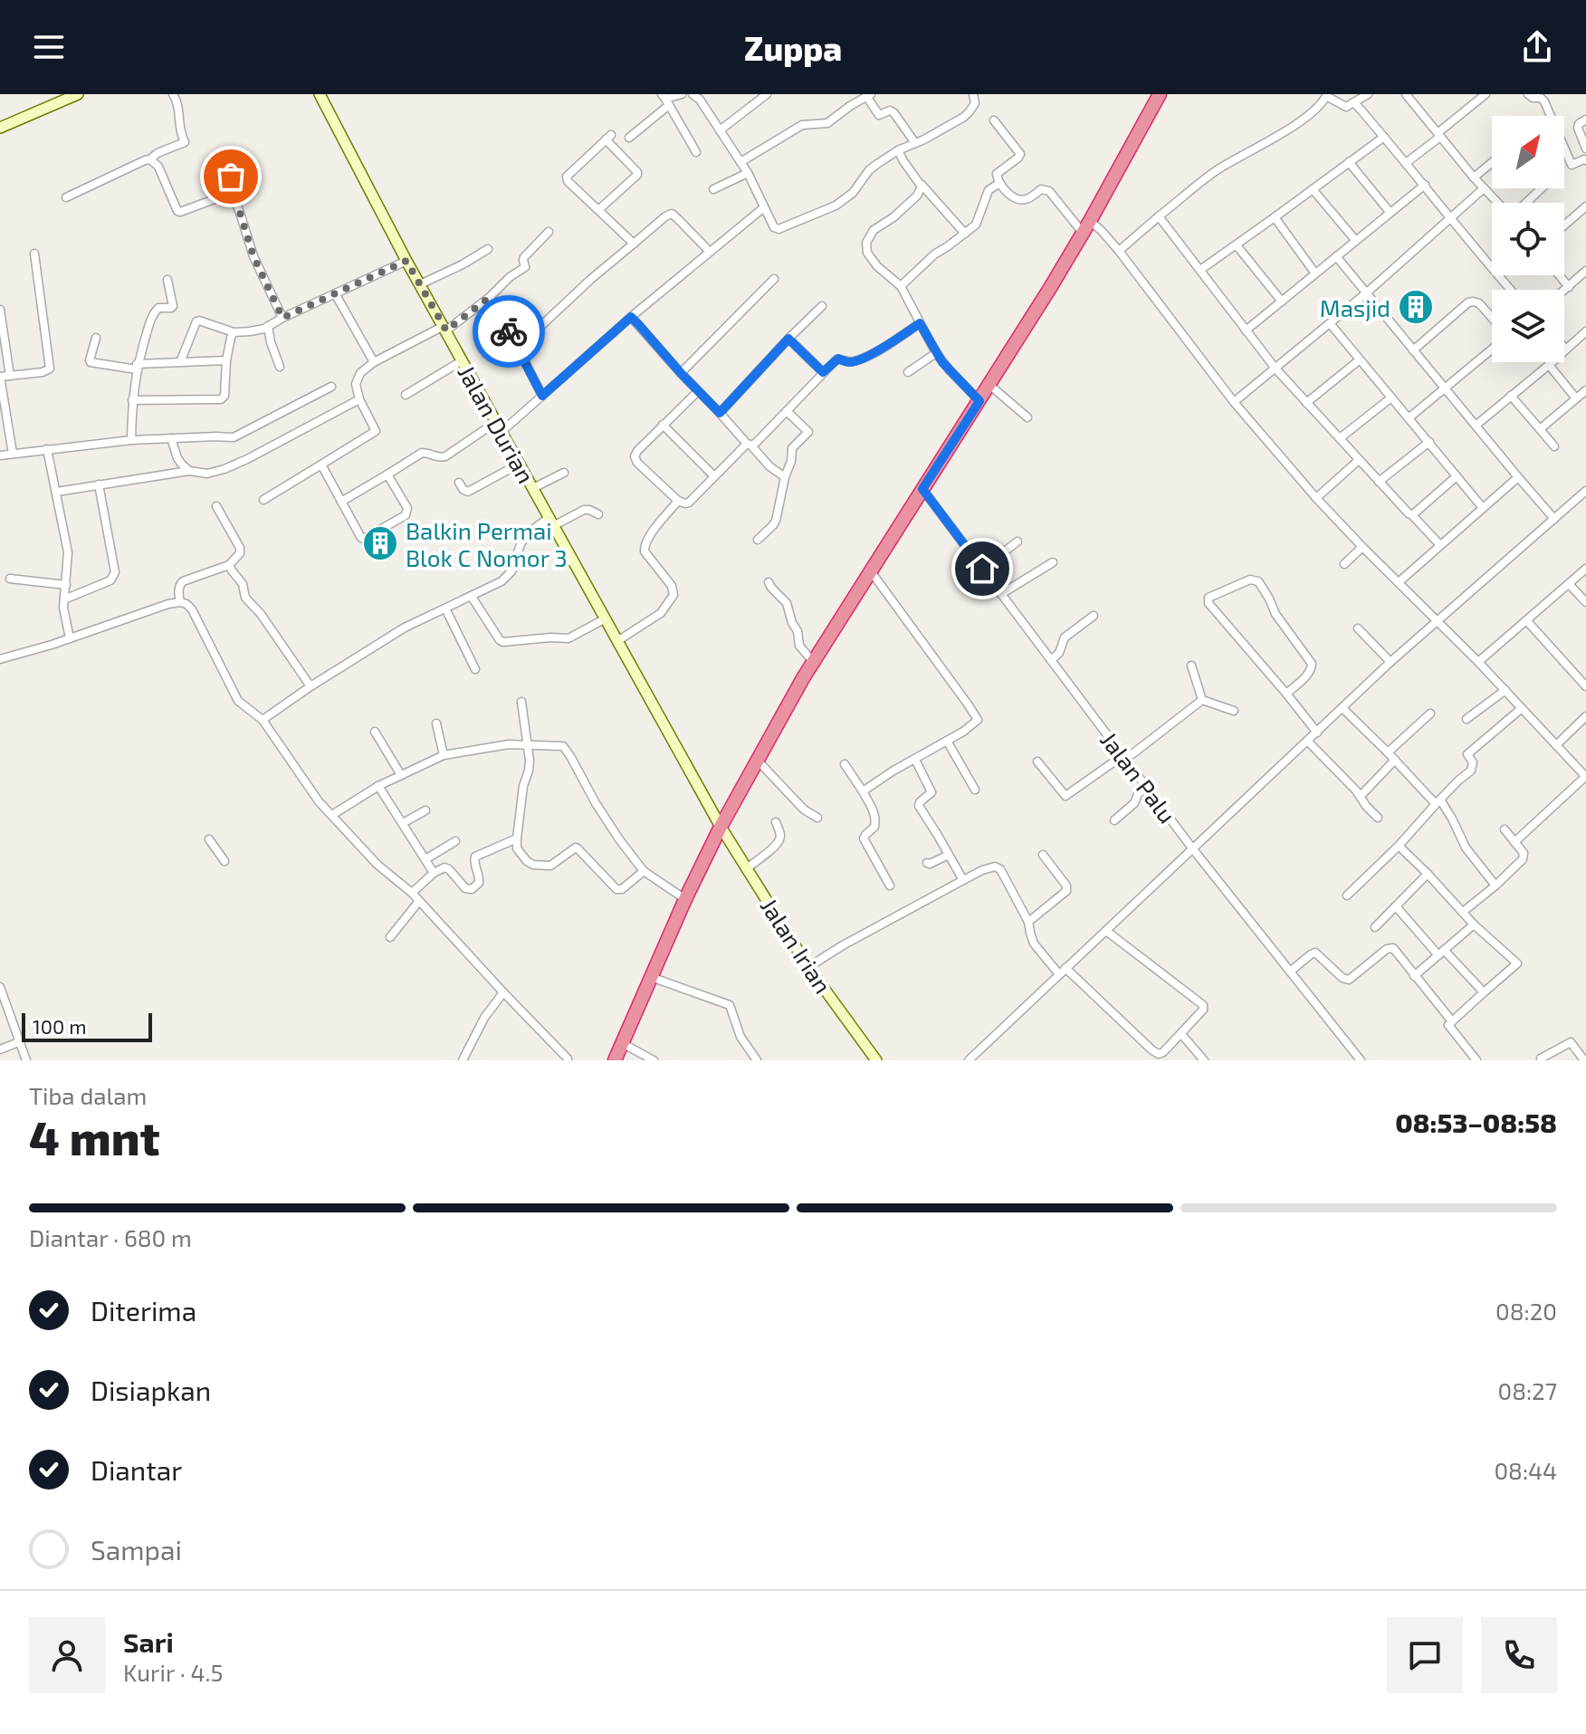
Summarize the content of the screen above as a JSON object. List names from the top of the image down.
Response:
{
  "streets": {
    "street": ["Jalan Durian", "Jalan Palu", "Jalan Irian"]
  },
  "crossings": [
    ["Jalan Durian", "Jalan Irian"]
  ],
  "places": {
    "building": ["Masjid", "Balkin Permai Blok C Nomor 3"]
  },
  "scale_bar": "100 m",
  "north": "top right",
  "page": {
    "header": "Zuppa",
    "scale": "100 m",
    "heading": ["4 mnt", "Tiba dalam", "08:53–08:58"],
    "panel": ["Sari", "Kurir · 4.5"],
    "bar": "Diantar · 680 m",
    "list": [
      ["Diterima", "08:20"],
      ["Disiapkan", "08:27"],
      ["Diantar", "08:44"],
      "Sampai"
    ]
  }
}
